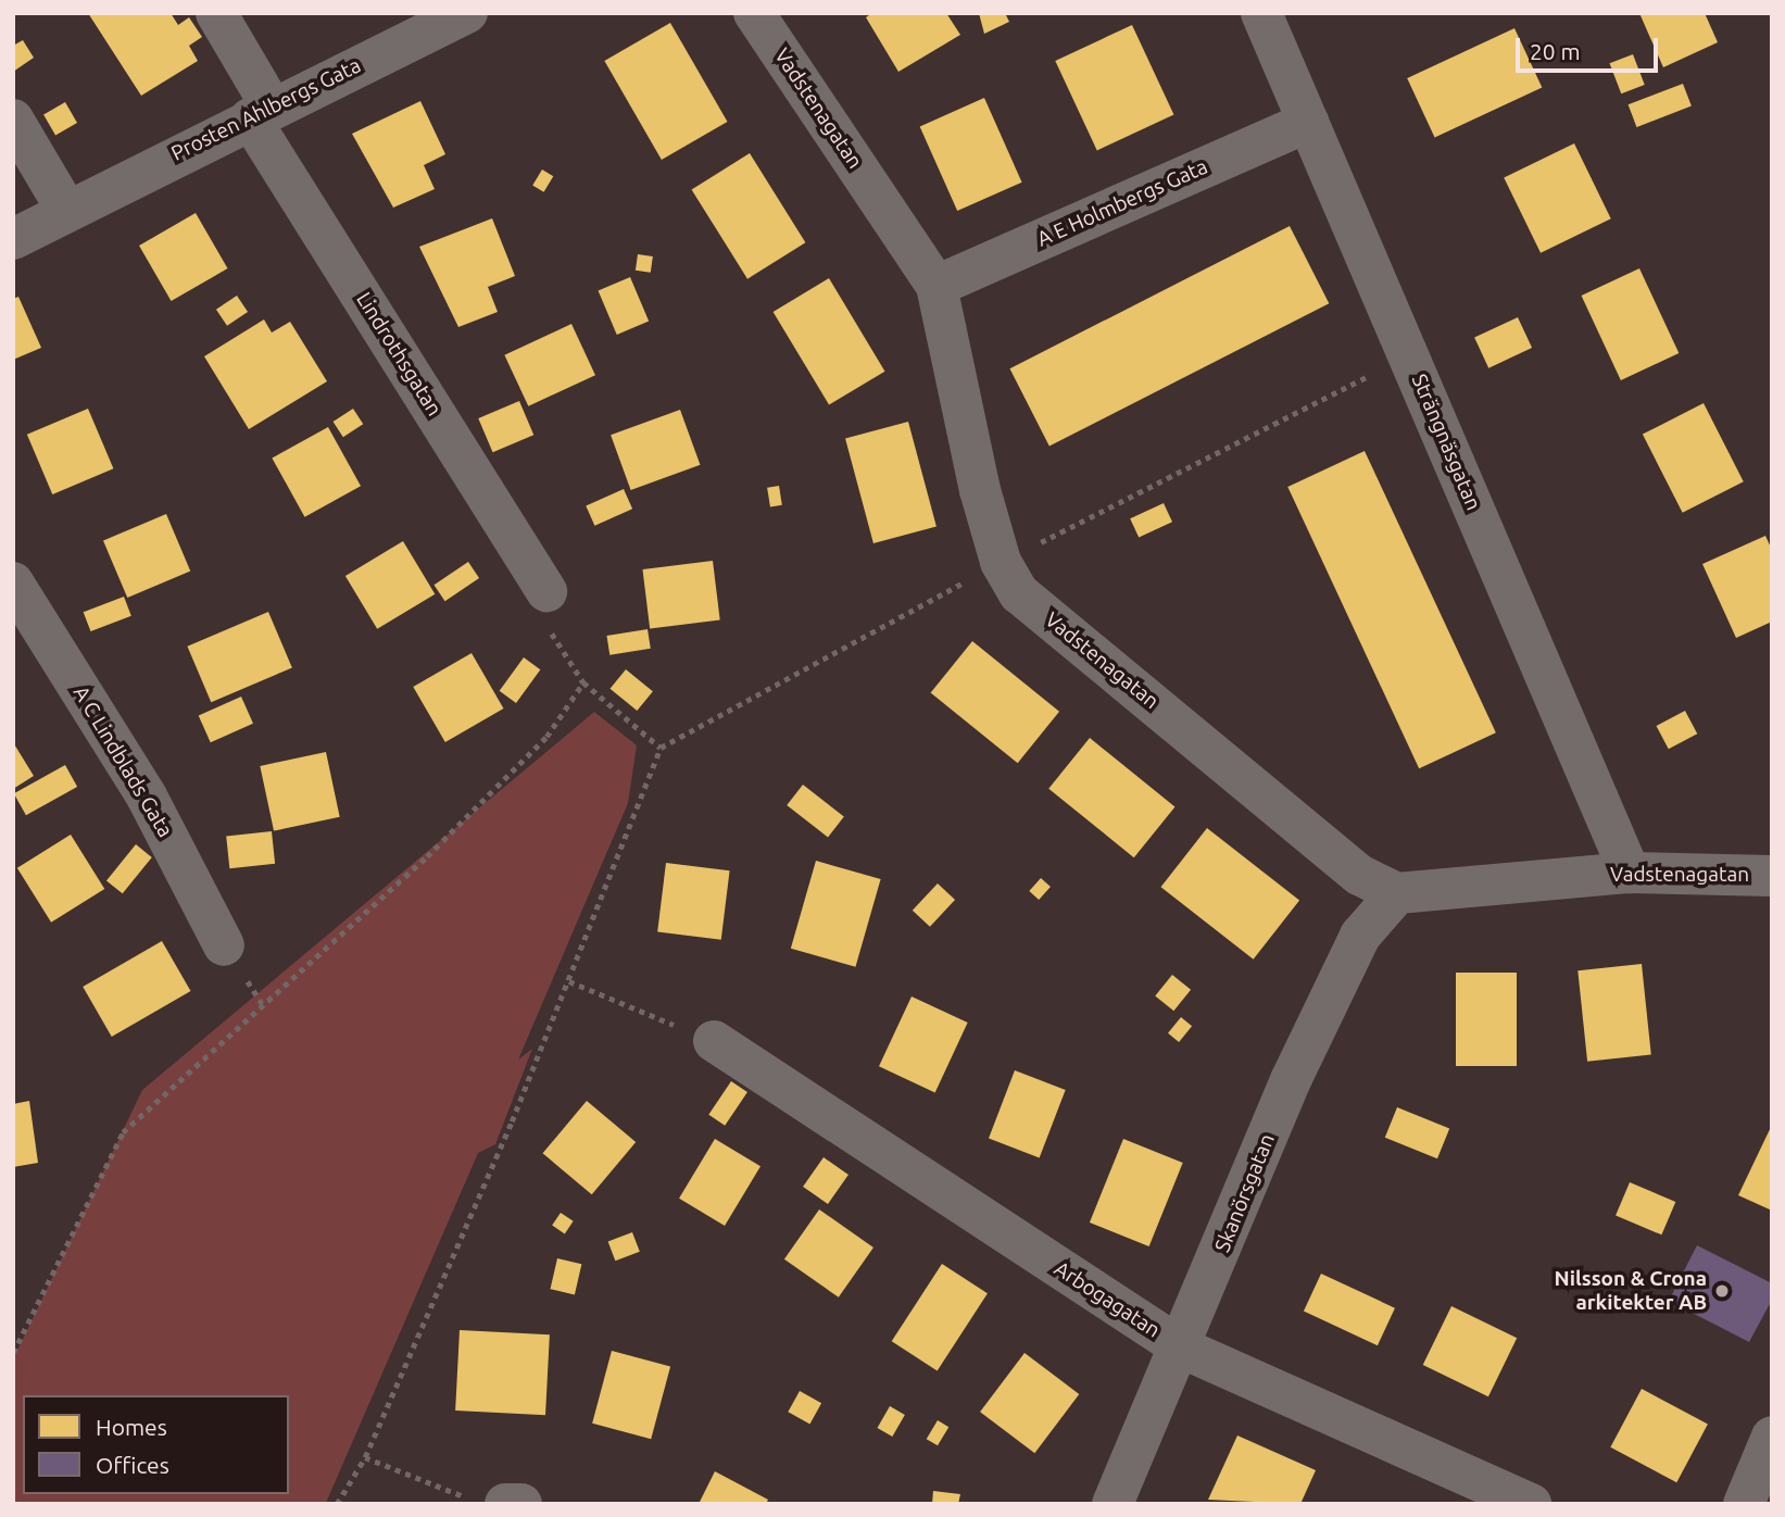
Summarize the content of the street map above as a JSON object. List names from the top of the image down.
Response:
{
  "streets": {
    "street": [
      "Vadstenagatan",
      "Prosten Ahlbergs Gata",
      "A E Holmbergs Gata",
      "Lindrothsgatan",
      "Strängnäsgatan",
      "A C Lindblads Gata",
      "Skanörsgatan",
      "Arbogagatan"
    ]
  },
  "crossings": [
    ["Vadstenagatan", "A E Holmbergs Gata"],
    ["Vadstenagatan", "Strängnäsgatan"],
    ["Vadstenagatan", "Skanörsgatan"],
    ["Prosten Ahlbergs Gata", "Lindrothsgatan"],
    ["A E Holmbergs Gata", "Strängnäsgatan"],
    ["Skanörsgatan", "Arbogagatan"]
  ],
  "places": ["Nilsson & Crona arkitekter AB"],
  "legend": ["Homes", "Offices"],
  "scale_bar": "20 m"
}
